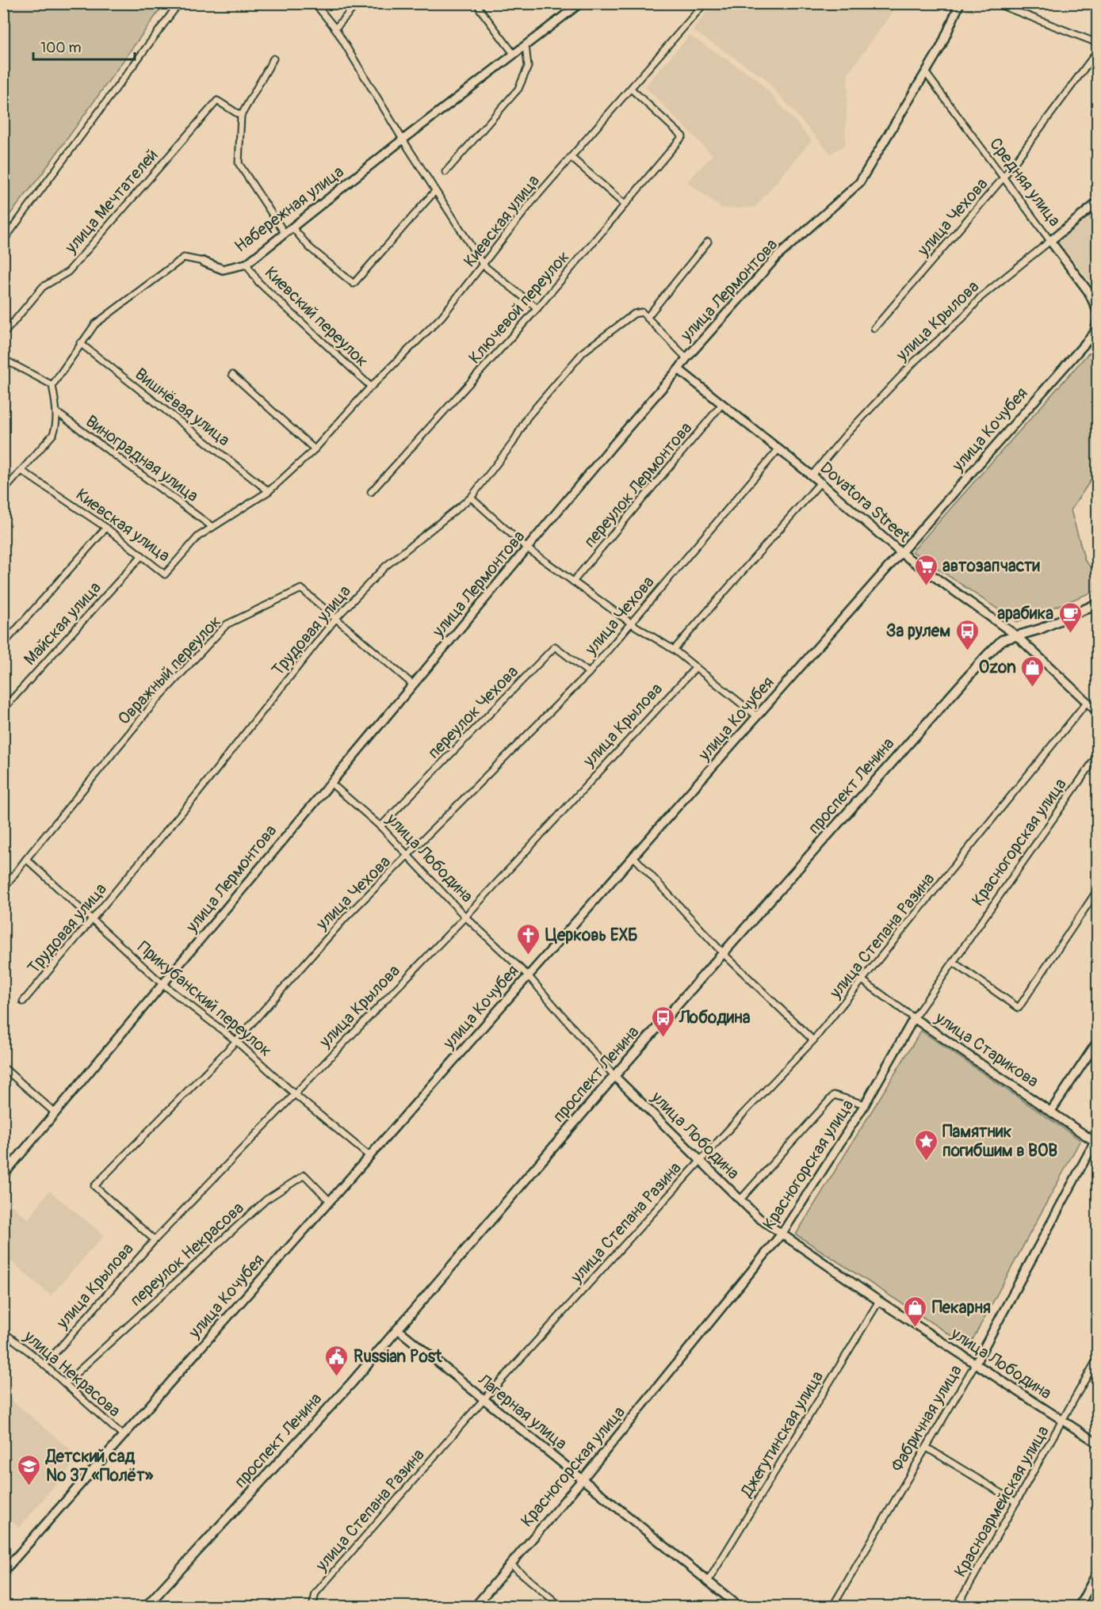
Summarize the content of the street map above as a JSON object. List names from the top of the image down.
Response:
{
  "streets": {
    "main road": ["проспект Ленина"],
    "street": [
      "Средняя улица",
      "улица Мечтателей",
      "Набережная улица",
      "улица Чехова",
      "Киевская улица",
      "улица Лермонтова",
      "Ключевой переулок",
      "Киевский переулок",
      "улица Крылова",
      "Вишнёвая улица",
      "улица Кочубея",
      "Виноградная улица",
      "переулок Лермонтова",
      "Dovatora Street",
      "Майская улица",
      "Трудовая улица",
      "Овражный переулок",
      "переулок Чехова",
      "Красногорская улица",
      "улица Лободина",
      "улица Степана Разина",
      "Прикубанский переулок",
      "улица Старикова",
      "переулок Некрасова",
      "улица Некрасова",
      "Лагерная улица",
      "Фабричная улица",
      "Джегутинская улица",
      "Красноармейская улица"
    ]
  },
  "crossings": [
    ["Средняя улица", "улица Чехова"],
    ["Средняя улица", "улица Лермонтова"],
    ["Средняя улица", "улица Крылова"],
    ["Набережная улица", "Киевский переулок"],
    ["Набережная улица", "Вишнёвая улица"],
    ["улица Чехова", "улица Крылова"],
    ["улица Чехова", "Dovatora Street"],
    ["улица Чехова", "переулок Чехова"],
    ["улица Чехова", "улица Лободина"],
    ["улица Чехова", "Прикубанский переулок"],
    ["Киевская улица", "Ключевой переулок"],
    ["Киевская улица", "Киевский переулок"],
    ["Киевская улица", "Вишнёвая улица"],
    ["Киевская улица", "Виноградная улица"],
    ["Киевская улица", "Майская улица"],
    ["улица Лермонтова", "Dovatora Street"],
    ["улица Лермонтова", "Овражный переулок"],
    ["улица Лермонтова", "улица Лободина"],
    ["улица Лермонтова", "Прикубанский переулок"],
    ["улица Крылова", "Dovatora Street"],
    ["улица Крылова", "улица Лободина"],
    ["улица Крылова", "Прикубанский переулок"],
    ["улица Крылова", "улица Некрасова"],
    ["улица Кочубея", "Dovatora Street"],
    ["улица Кочубея", "улица Лободина"],
    ["улица Кочубея", "Прикубанский переулок"],
    ["улица Кочубея", "переулок Некрасова"],
    ["улица Кочубея", "улица Некрасова"],
    ["переулок Лермонтова", "Dovatora Street"],
    ["Dovatora Street", "проспект Ленина"],
    ["Dovatora Street", "улица Степана Разина"],
    ["Трудовая улица", "Овражный переулок"],
    ["Трудовая улица", "Прикубанский переулок"],
    ["Овражный переулок", "Прикубанский переулок"],
    ["переулок Чехова", "улица Лободина"],
    ["проспект Ленина", "улица Лободина"],
    ["проспект Ленина", "Лагерная улица"],
    ["Красногорская улица", "улица Лободина"],
    ["Красногорская улица", "улица Старикова"],
    ["Красногорская улица", "Лагерная улица"],
    ["улица Лободина", "улица Степана Разина"],
    ["улица Лободина", "Фабричная улица"],
    ["улица Лободина", "Джегутинская улица"],
    ["улица Лободина", "Красноармейская улица"],
    ["улица Степана Разина", "улица Старикова"],
    ["улица Степана Разина", "Лагерная улица"],
    ["улица Старикова", "Фабричная улица"],
    ["переулок Некрасова", "улица Некрасова"],
    ["Лагерная улица", "Джегутинская улица"]
  ],
  "places": {
    "supermarket": ["автозапчасти"],
    "cafe": ["арабика"],
    "bus stop": ["За рулем", "Лободина"],
    "shop": ["Ozon", "Пекарня"],
    "church": ["Церковь ЕХБ"],
    "place": ["Памятник погибшим в ВОВ"],
    "public building": ["Russian Post"],
    "school or university": ["Детский сад № 37 «Полёт»"]
  },
  "scale_bar": "100 m"
}
